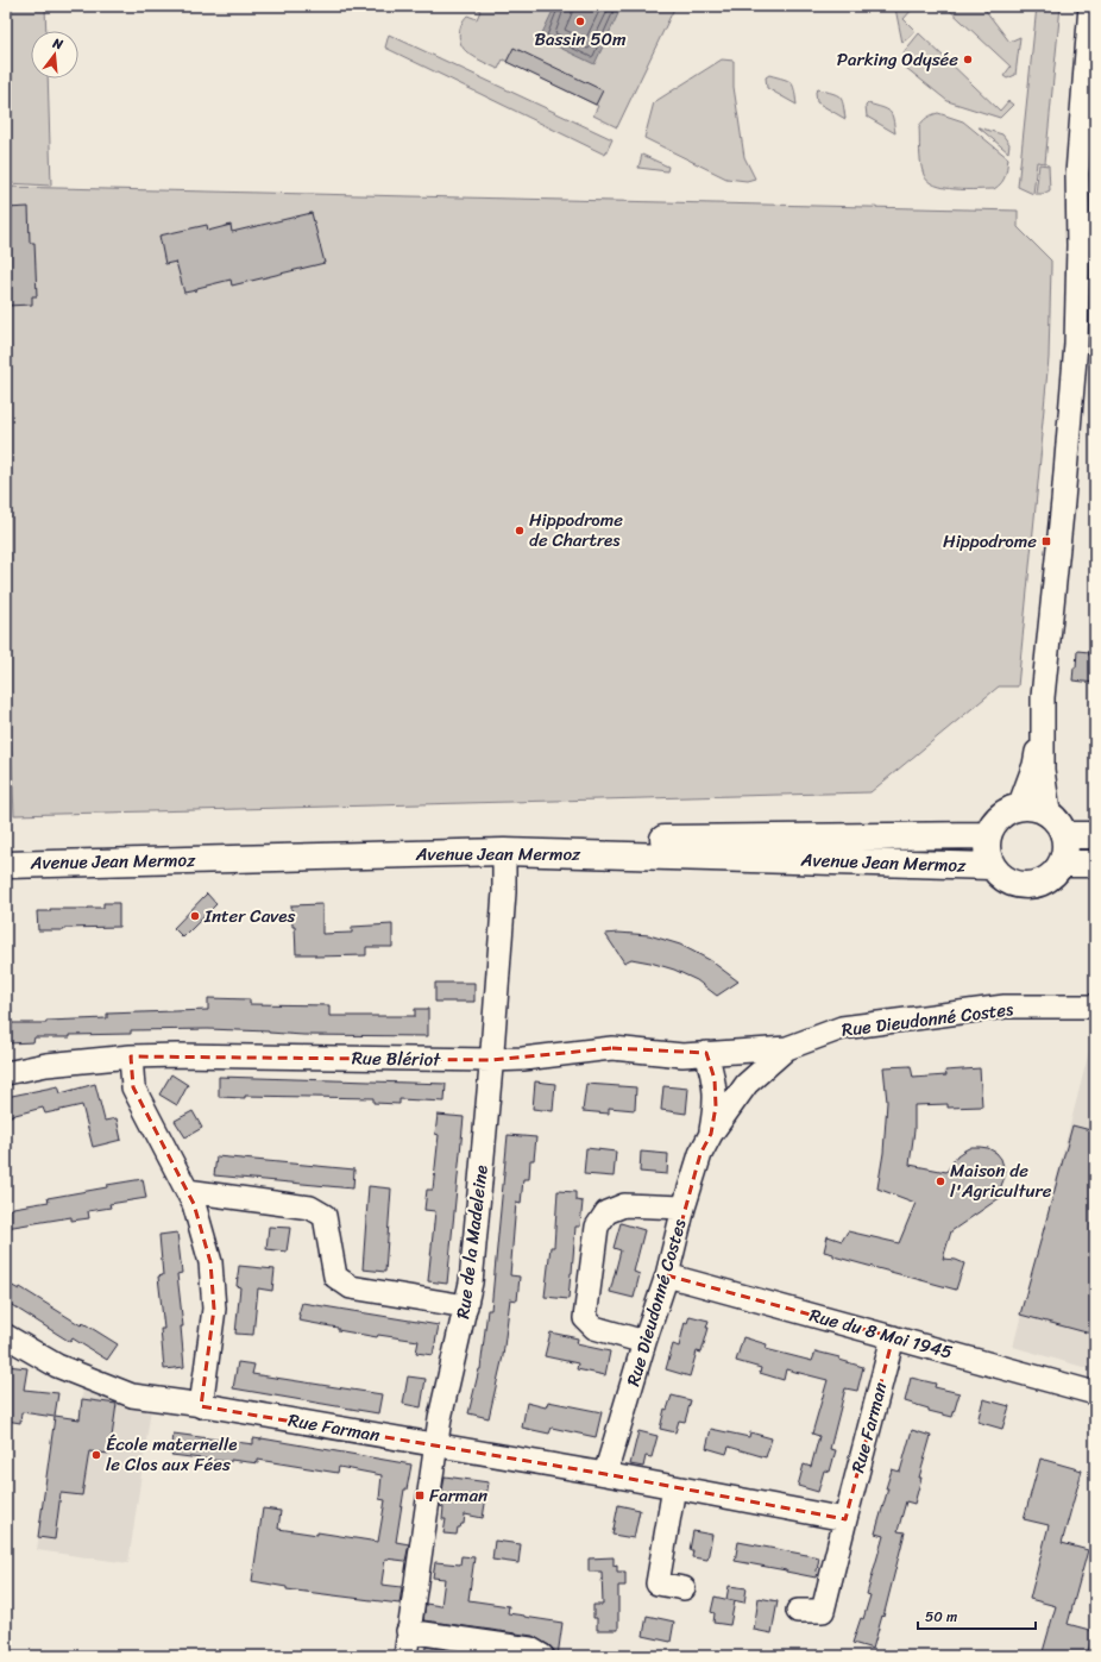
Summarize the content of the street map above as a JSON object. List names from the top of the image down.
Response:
{
  "streets": {
    "main road": ["Avenue Jean Mermoz"],
    "street": [
      "Rue Dieudonné Costes",
      "Rue Blériot",
      "Rue de la Madeleine",
      "Rue du 8 Mai 1945",
      "Rue Farman"
    ]
  },
  "crossings": [
    ["Avenue Jean Mermoz", "Rue de la Madeleine"],
    ["Rue Dieudonné Costes", "Rue Blériot"],
    ["Rue Dieudonné Costes", "Rue du 8 Mai 1945"],
    ["Rue Dieudonné Costes", "Rue Farman"],
    ["Rue Blériot", "Rue de la Madeleine"],
    ["Rue de la Madeleine", "Rue Farman"],
    ["Rue du 8 Mai 1945", "Rue Farman"]
  ],
  "places": {
    "other": [
      "Bassin 50m",
      "Parking Odysée",
      "Hippodrome de Chartres",
      "Inter Caves",
      "Maison de l'Agriculture",
      "École maternelle le Clos aux Fées"
    ],
    "transit": ["Hippodrome", "Farman"]
  },
  "scale_bar": "50 m",
  "north": "top"
}
